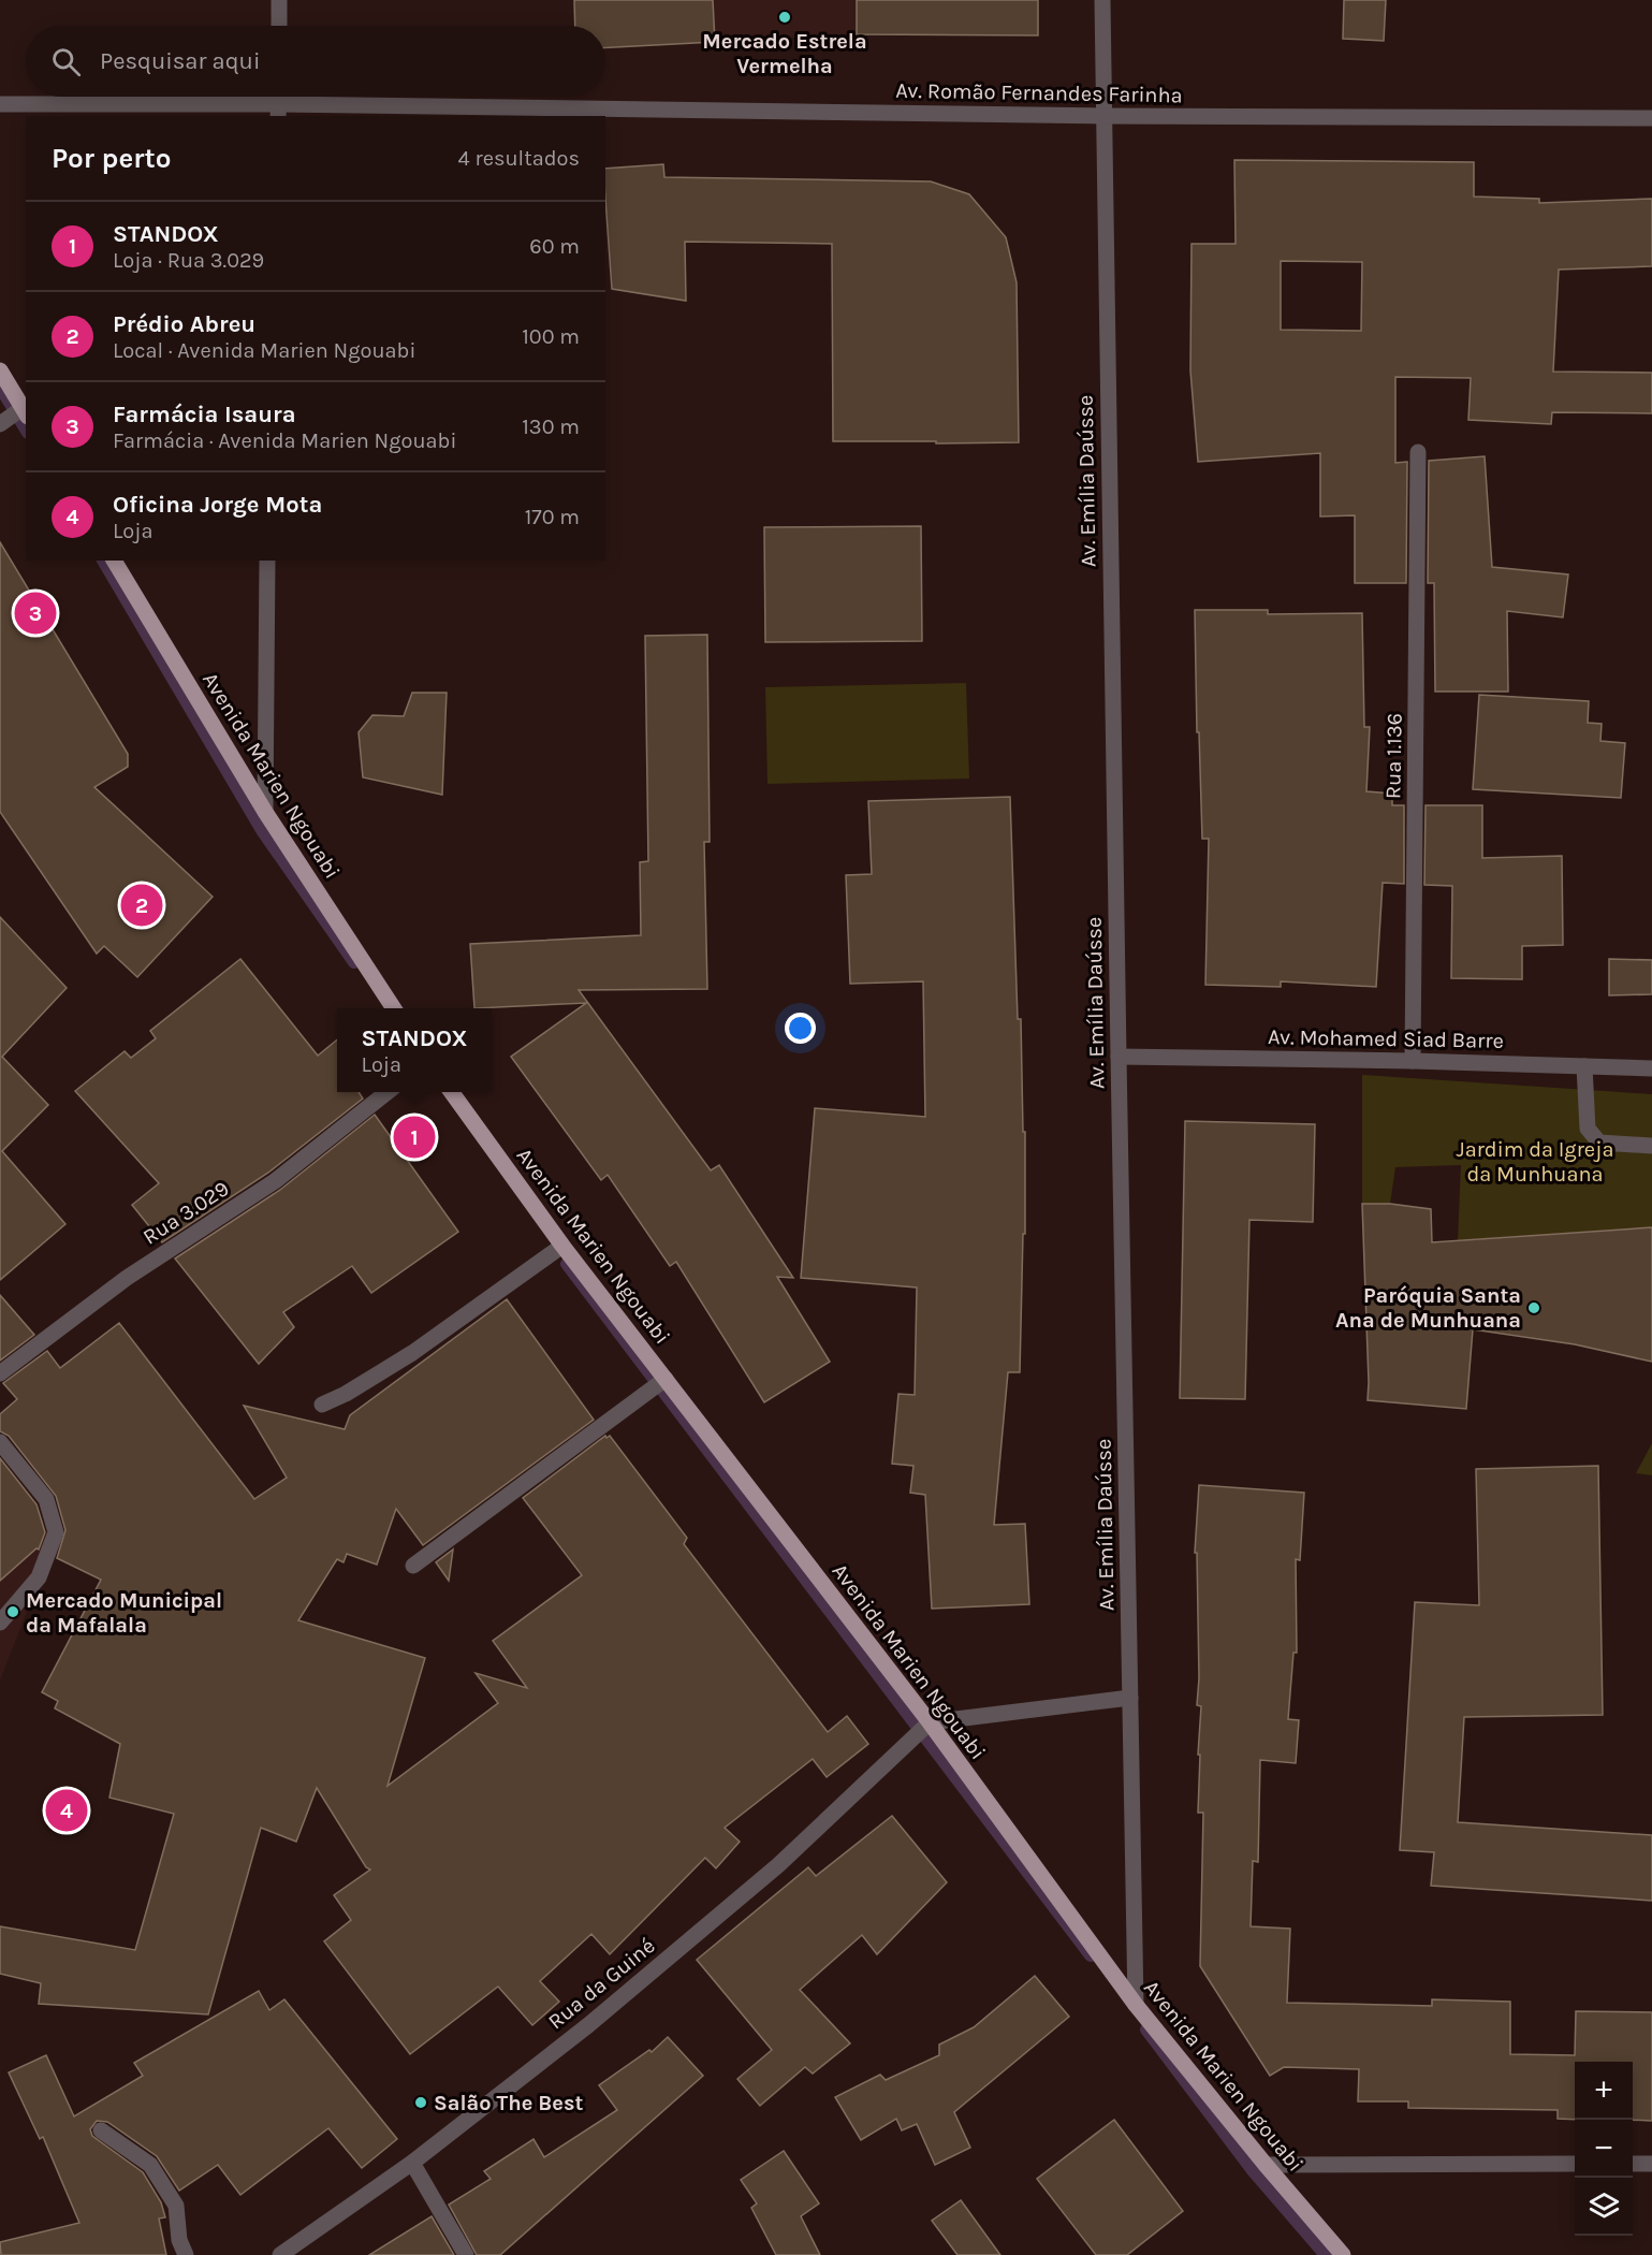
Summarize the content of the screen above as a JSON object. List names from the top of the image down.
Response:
{
  "streets": {
    "main road": ["Avenida Marien Ngouabi"],
    "street": [
      "Av. Romão Fernandes Farinha",
      "Av. Emília Daússe",
      "Rua 1.136",
      "Av. Mohamed Siad Barre",
      "Rua 3.029",
      "Rua da Guiné"
    ]
  },
  "crossings": [
    ["Av. Romão Fernandes Farinha", "Av. Emília Daússe"],
    ["Av. Emília Daússe", "Avenida Marien Ngouabi"],
    ["Av. Emília Daússe", "Av. Mohamed Siad Barre"],
    ["Rua 1.136", "Av. Mohamed Siad Barre"],
    ["Avenida Marien Ngouabi", "Rua da Guiné"]
  ],
  "parks": ["Jardim da Igreja da Munhuana"],
  "places": [
    "Mercado Estrela Vermelha",
    "Paróquia Santa Ana de Munhuana",
    "Mercado Municipal da Mafalala",
    "Salão The Best"
  ],
  "page": {
    "search": "Pesquisar aqui",
    "heading": ["Por perto", "4 resultados"],
    "list": [
      {
        "mark": "1",
        "name": "STANDOX",
        "note": "Loja · Rua 3.029",
        "value": "60 m"
      },
      {
        "mark": "2",
        "name": "Prédio Abreu",
        "note": "Local · Avenida Marien Ngouabi",
        "value": "100 m"
      },
      {
        "mark": "3",
        "name": "Farmácia Isaura",
        "note": "Farmácia · Avenida Marien Ngouabi",
        "value": "130 m"
      },
      {
        "mark": "4",
        "name": "Oficina Jorge Mota",
        "note": "Loja",
        "value": "170 m"
      }
    ],
    "pins": [
      "3",
      "2",
      "1",
      "4"
    ],
    "popup": ["STANDOX", "Loja"],
    "map_buttons": ["+", "−"]
  }
}
